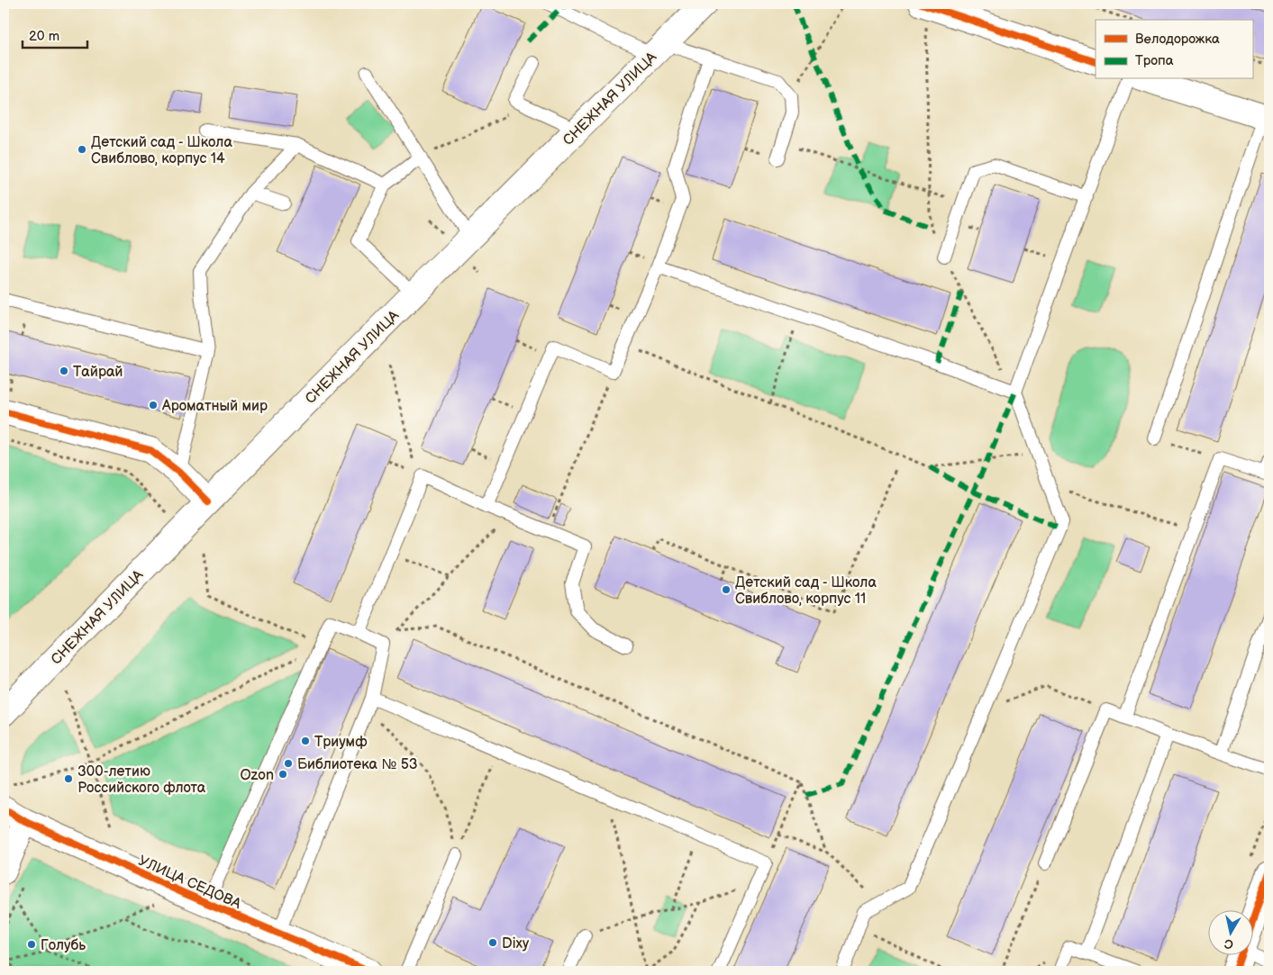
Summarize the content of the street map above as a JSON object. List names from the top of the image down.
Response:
{
  "streets": {
    "street": ["СНЕЖНАЯ УЛИЦА", "УЛИЦА СЕДОВА"]
  },
  "places": [
    "Детский сад - Школа Свиблово, корпус 14",
    "Тайрай",
    "Ароматный мир",
    "Детский сад - Школа Свиблово, корпус 11",
    "Триумф",
    "Библиотека № 53",
    "Ozon",
    "300-летию Российского флота",
    "Dixy",
    "Голубь"
  ],
  "legend": ["Велодорожка", "Тропа"],
  "scale_bar": "20 m",
  "north": "bottom"
}
